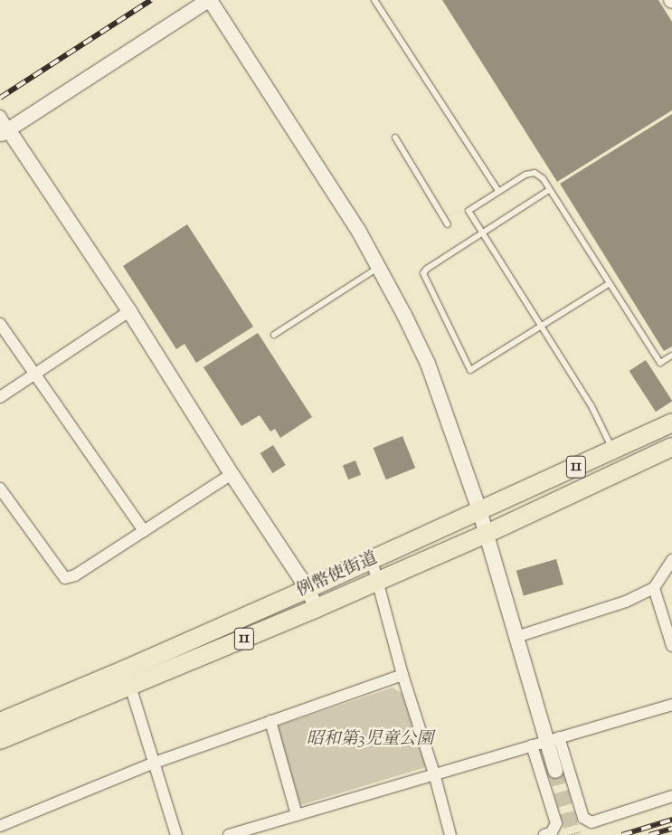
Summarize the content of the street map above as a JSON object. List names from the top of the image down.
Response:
{
  "streets": {
    "main road": ["11", "例幣使街道"]
  },
  "parks": ["昭和第3児童公園"]
}
